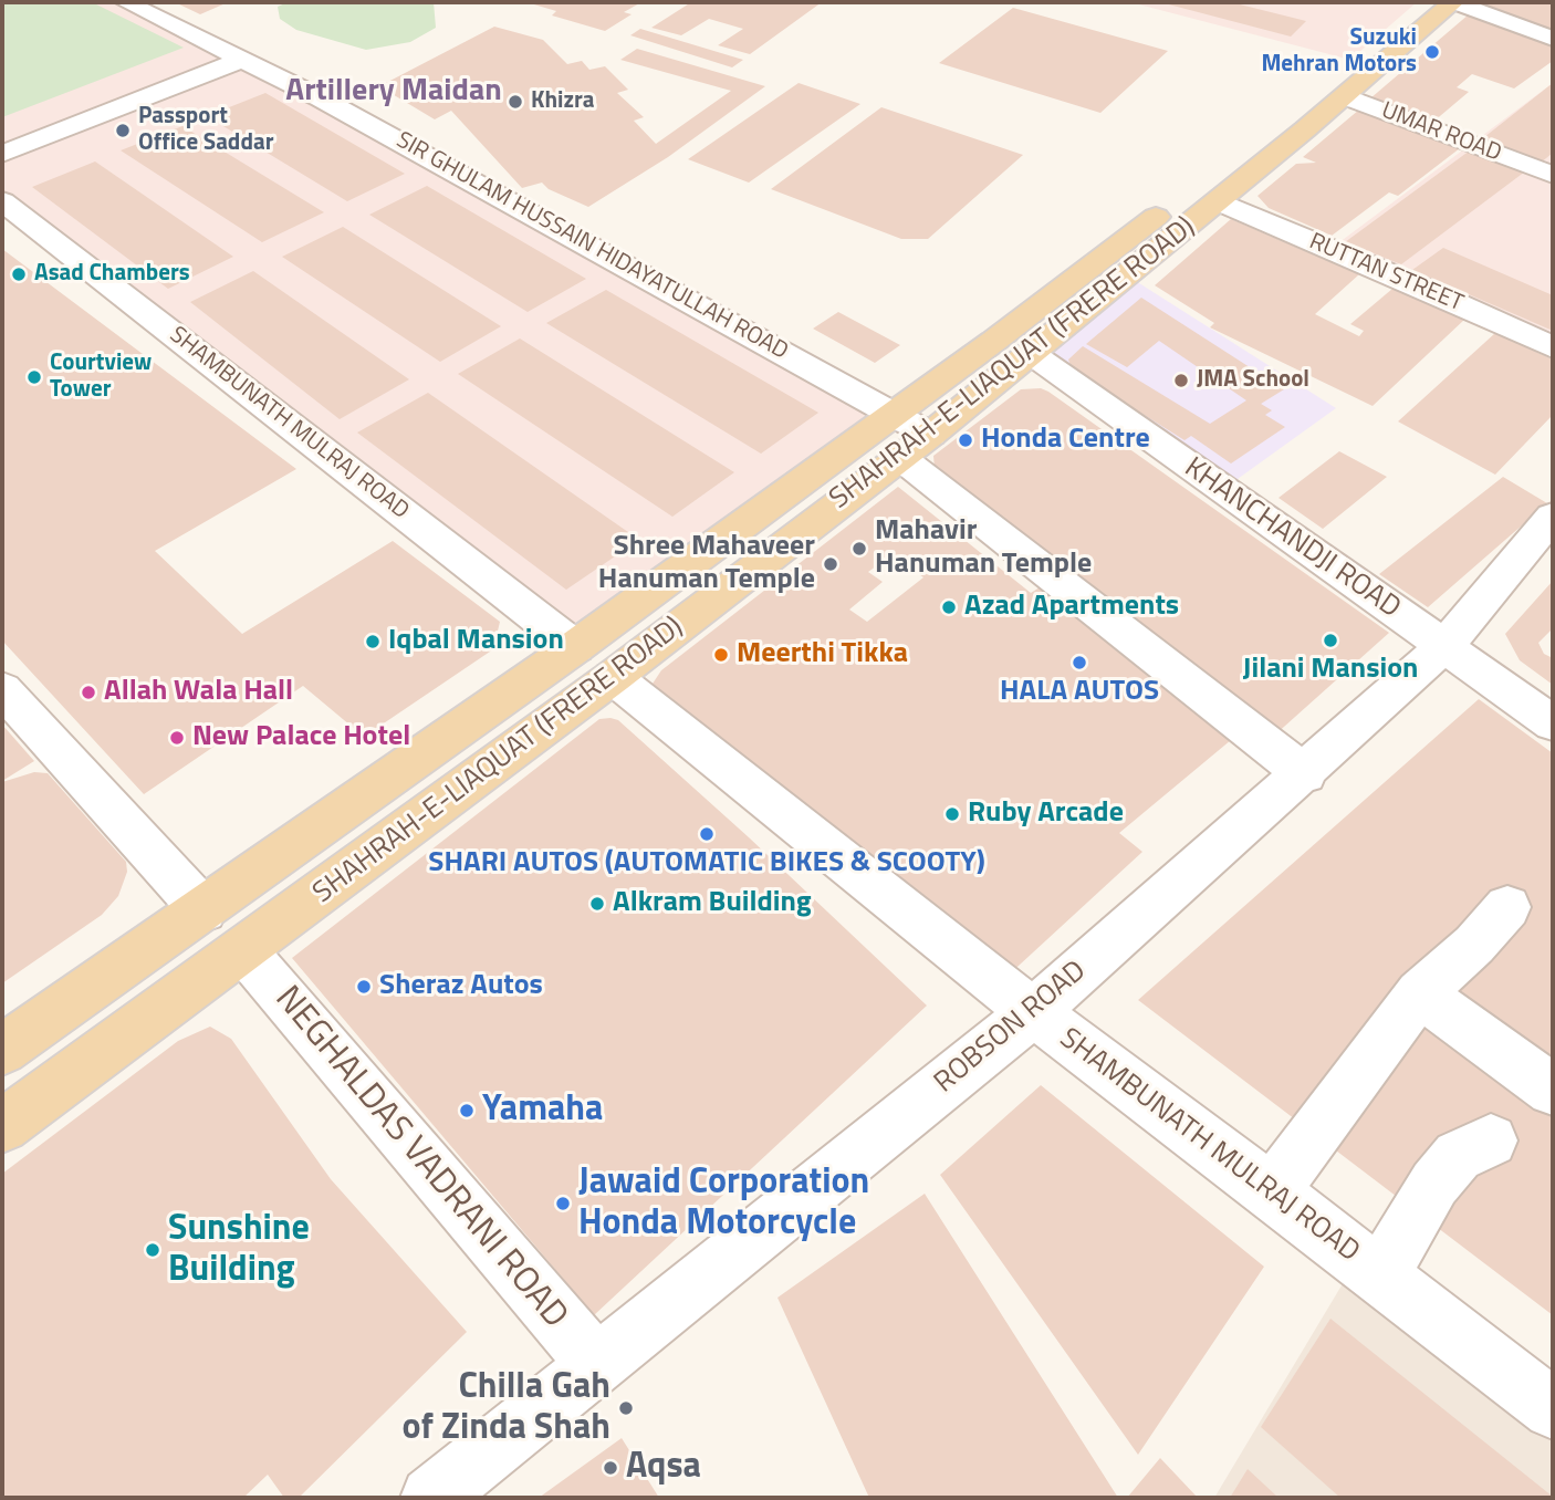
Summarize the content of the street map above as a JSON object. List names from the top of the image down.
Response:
{
  "streets": {
    "main road": ["SHAHRAH-E-LIAQUAT (FRERE ROAD)"],
    "street": [
      "UMAR ROAD",
      "SIR GHULAM HUSSAIN HIDAYATULLAH ROAD",
      "RUTTAN STREET",
      "SHAMBUNATH MULRAJ ROAD",
      "KHANCHANDJI ROAD",
      "ROBSON ROAD",
      "NEGHALDAS VADRANI ROAD"
    ]
  },
  "crossings": [
    ["UMAR ROAD", "SHAHRAH-E-LIAQUAT (FRERE ROAD)"],
    ["SIR GHULAM HUSSAIN HIDAYATULLAH ROAD", "SHAHRAH-E-LIAQUAT (FRERE ROAD)"],
    ["SIR GHULAM HUSSAIN HIDAYATULLAH ROAD", "ROBSON ROAD"],
    ["RUTTAN STREET", "SHAHRAH-E-LIAQUAT (FRERE ROAD)"],
    ["SHAHRAH-E-LIAQUAT (FRERE ROAD)", "SHAMBUNATH MULRAJ ROAD"],
    ["SHAHRAH-E-LIAQUAT (FRERE ROAD)", "KHANCHANDJI ROAD"],
    ["SHAHRAH-E-LIAQUAT (FRERE ROAD)", "NEGHALDAS VADRANI ROAD"],
    ["SHAMBUNATH MULRAJ ROAD", "ROBSON ROAD"],
    ["KHANCHANDJI ROAD", "ROBSON ROAD"],
    ["ROBSON ROAD", "NEGHALDAS VADRANI ROAD"]
  ],
  "districts": ["Artillery Maidan"],
  "places": [
    "Suzuki Mehran Motors",
    "Khizra",
    "Passport Office Saddar",
    "Asad Chambers",
    "Courtview Tower",
    "JMA School",
    "Honda Centre",
    "Mahavir Hanuman Temple",
    "Shree Mahaveer Hanuman Temple",
    "Azad Apartments",
    "Jilani Mansion",
    "Iqbal Mansion",
    "Meerthi Tikka",
    "HALA AUTOS",
    "Allah Wala Hall",
    "New Palace Hotel",
    "Ruby Arcade",
    "SHARI AUTOS (AUTOMATIC BIKES & SCOOTY)",
    "Alkram Building",
    "Sheraz Autos",
    "Yamaha",
    "Jawaid Corporation Honda Motorcycle",
    "Sunshine Building",
    "Chilla Gah of Zinda Shah",
    "Aqsa"
  ]
}
